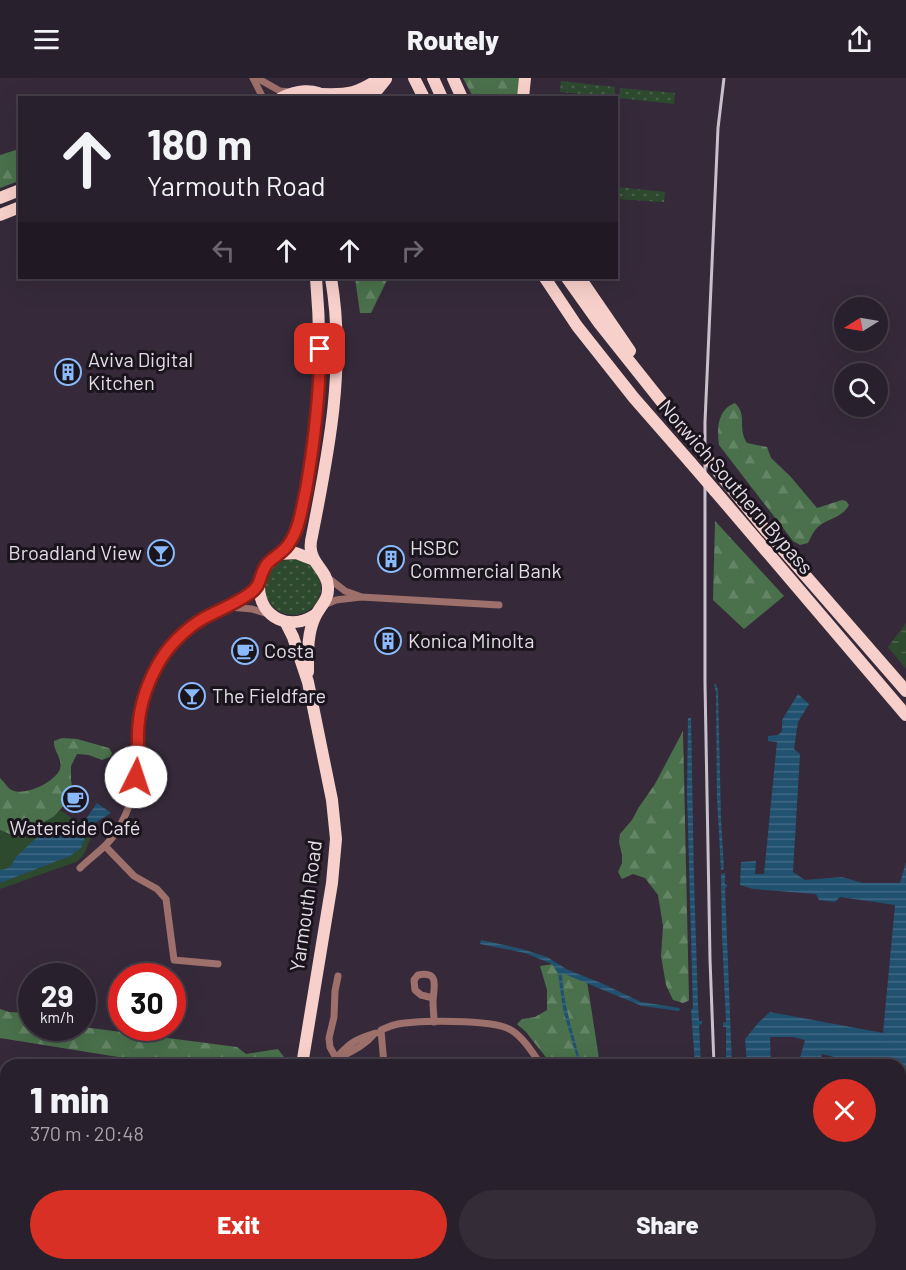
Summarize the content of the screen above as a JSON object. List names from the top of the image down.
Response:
{
  "streets": {
    "highway": ["Norwich Southern Bypass", "Yarmouth Road"]
  },
  "places": {
    "building": ["Aviva Digital Kitchen", "HSBC Commercial Bank", "Konica Minolta"],
    "bar": ["Broadland View", "The Fieldfare"],
    "cafe": ["Costa", "Waterside Café"]
  },
  "north": "left",
  "page": {
    "header": "Routely",
    "turn": ["180 m", "Yarmouth Road"],
    "speed": "29 km/h",
    "limit": "30",
    "heading": ["1 min", "370 m · 20:48"],
    "buttons": ["Exit", "Share"]
  }
}
